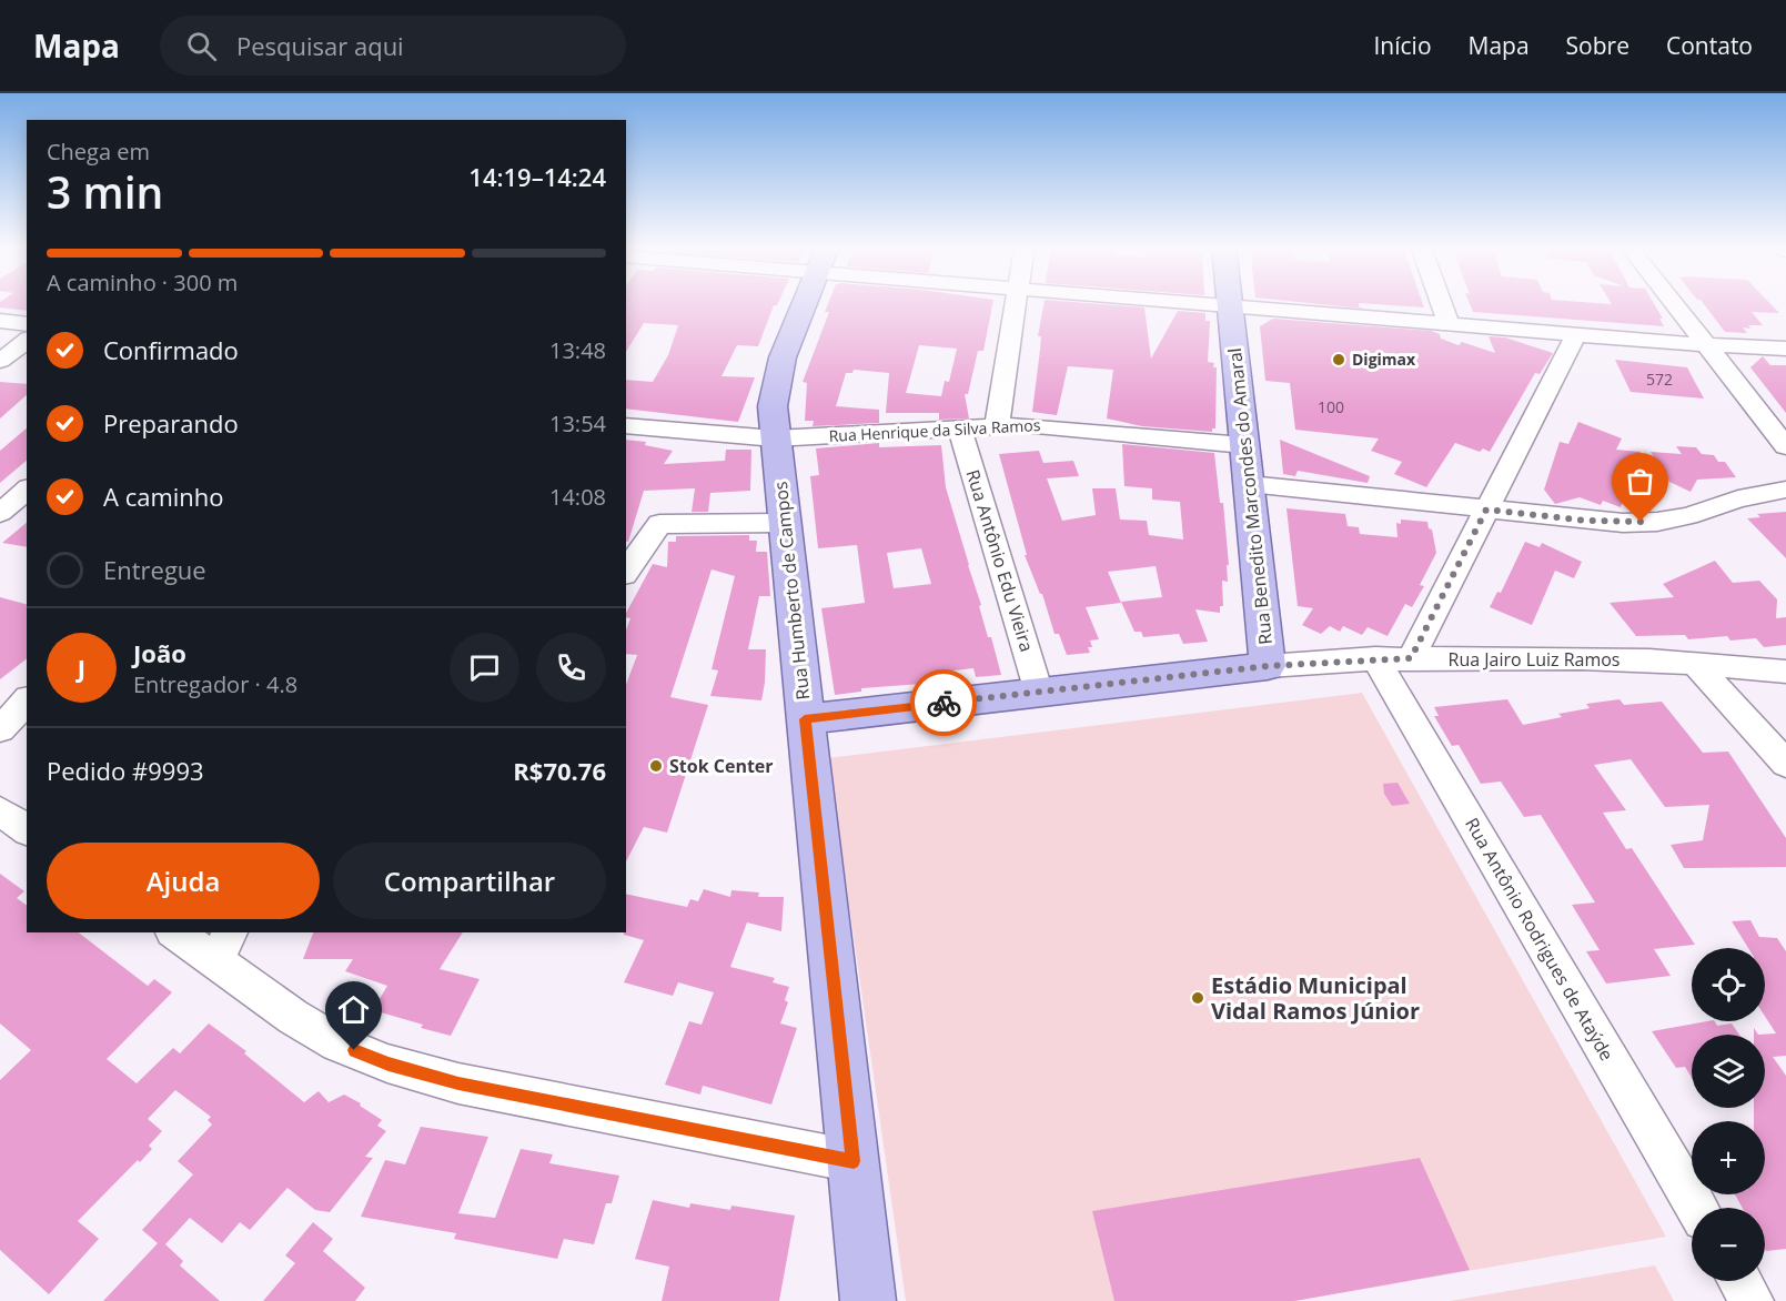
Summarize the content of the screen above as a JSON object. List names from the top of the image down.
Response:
{
  "streets": {
    "main road": ["Rua Benedito Marcondes do Amaral", "Rua Humberto de Campos", "Rua Jairo Luiz Ramos"],
    "street": ["Rua Henrique da Silva Ramos", "Rua Antônio Edu Vieira", "Rua Antônio Rodrigues de Ataýde"]
  },
  "crossings": [
    ["Rua Henrique da Silva Ramos", "Rua Benedito Marcondes do Amaral"],
    ["Rua Henrique da Silva Ramos", "Rua Antônio Edu Vieira"],
    ["Rua Henrique da Silva Ramos", "Rua Humberto de Campos"],
    ["Rua Benedito Marcondes do Amaral", "Rua Jairo Luiz Ramos"],
    ["Rua Antônio Edu Vieira", "Rua Jairo Luiz Ramos"],
    ["Rua Humberto de Campos", "Rua Jairo Luiz Ramos"],
    ["Rua Jairo Luiz Ramos", "Rua Antônio Rodrigues de Ataýde"]
  ],
  "places": ["Digimax", "Stok Center", "Estádio Municipal Vidal Ramos Júnior"],
  "house_numbers": ["572", "100"],
  "page": {
    "header": "Mapa",
    "search": "Pesquisar aqui",
    "nav": [
      "Início",
      "Mapa",
      "Sobre",
      "Contato"
    ],
    "heading": ["3 min", "Chega em", "14:19–14:24"],
    "panel": [
      "João",
      "Entregador · 4.8",
      "Pedido #9993",
      "R$70.76"
    ],
    "bar": "A caminho · 300 m",
    "list": [
      ["Confirmado", "13:48"],
      ["Preparando", "13:54"],
      ["A caminho", "14:08"],
      "Entregue"
    ],
    "round": "J",
    "buttons": ["Ajuda", "Compartilhar"],
    "map_buttons": ["+", "−"]
  }
}
